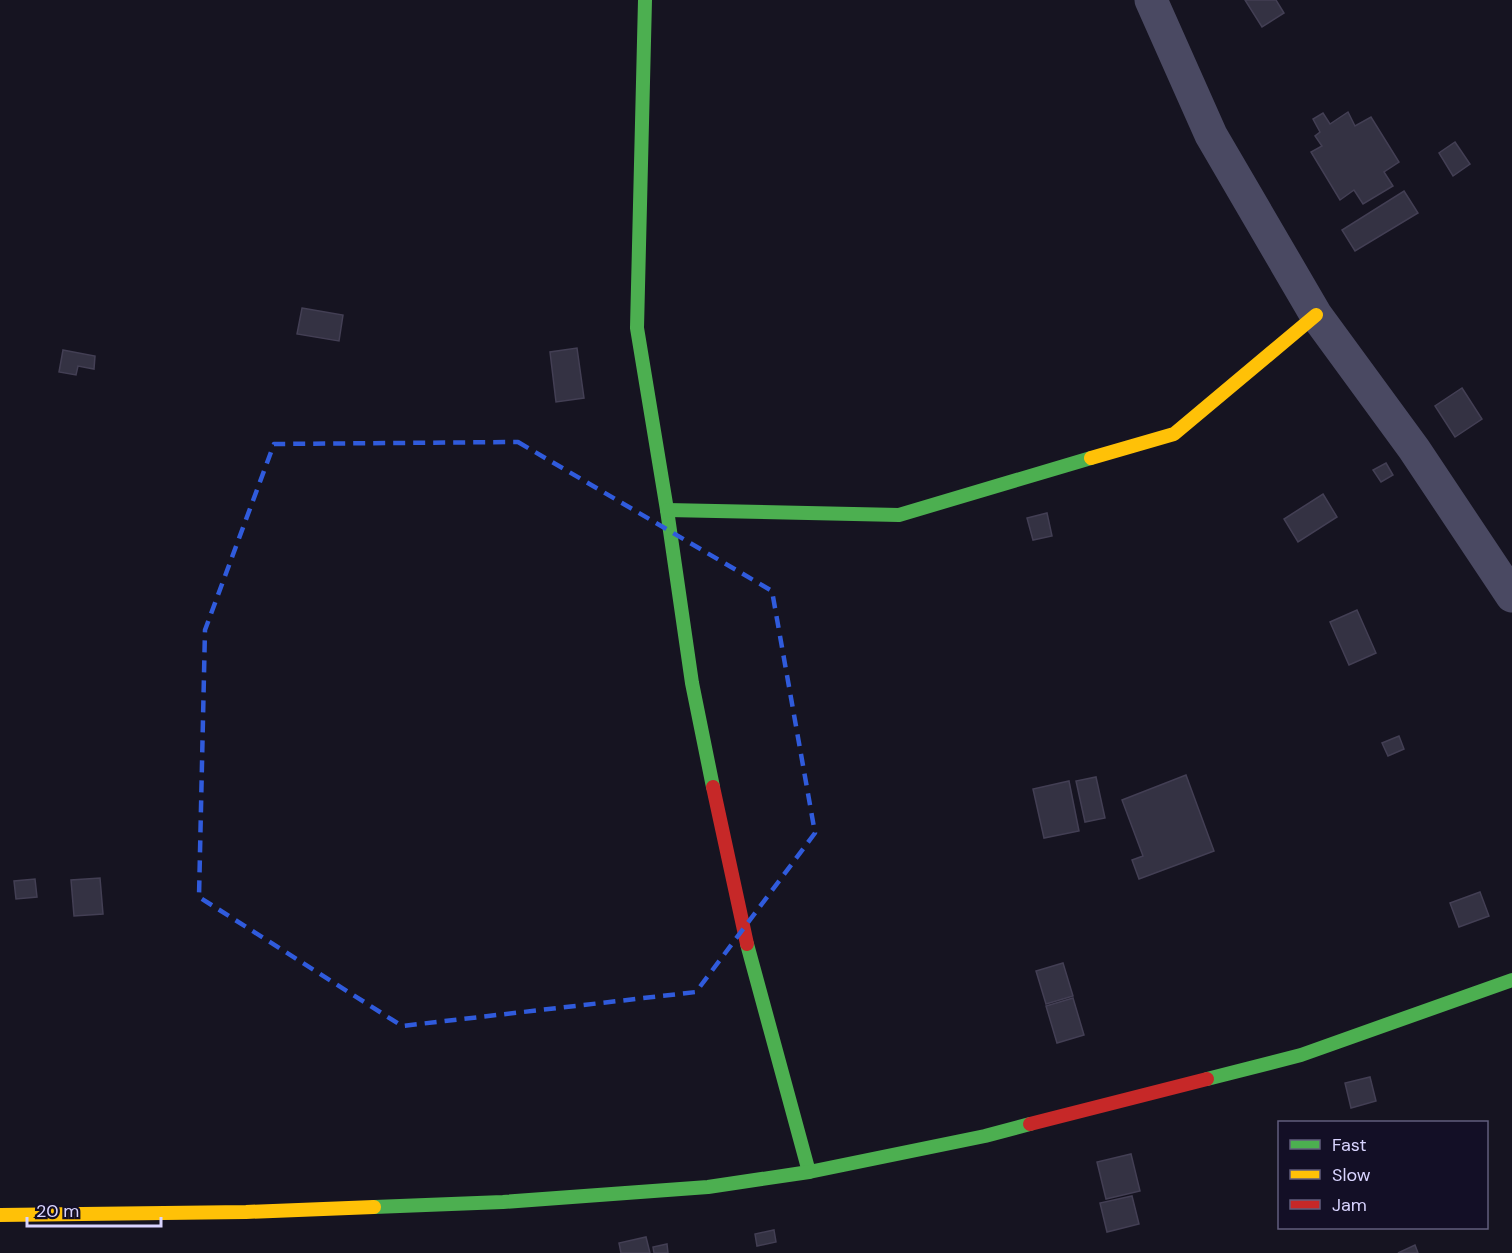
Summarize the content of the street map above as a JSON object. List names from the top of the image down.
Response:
{
  "legend": ["Fast", "Slow", "Jam"],
  "scale_bar": "20 m"
}
